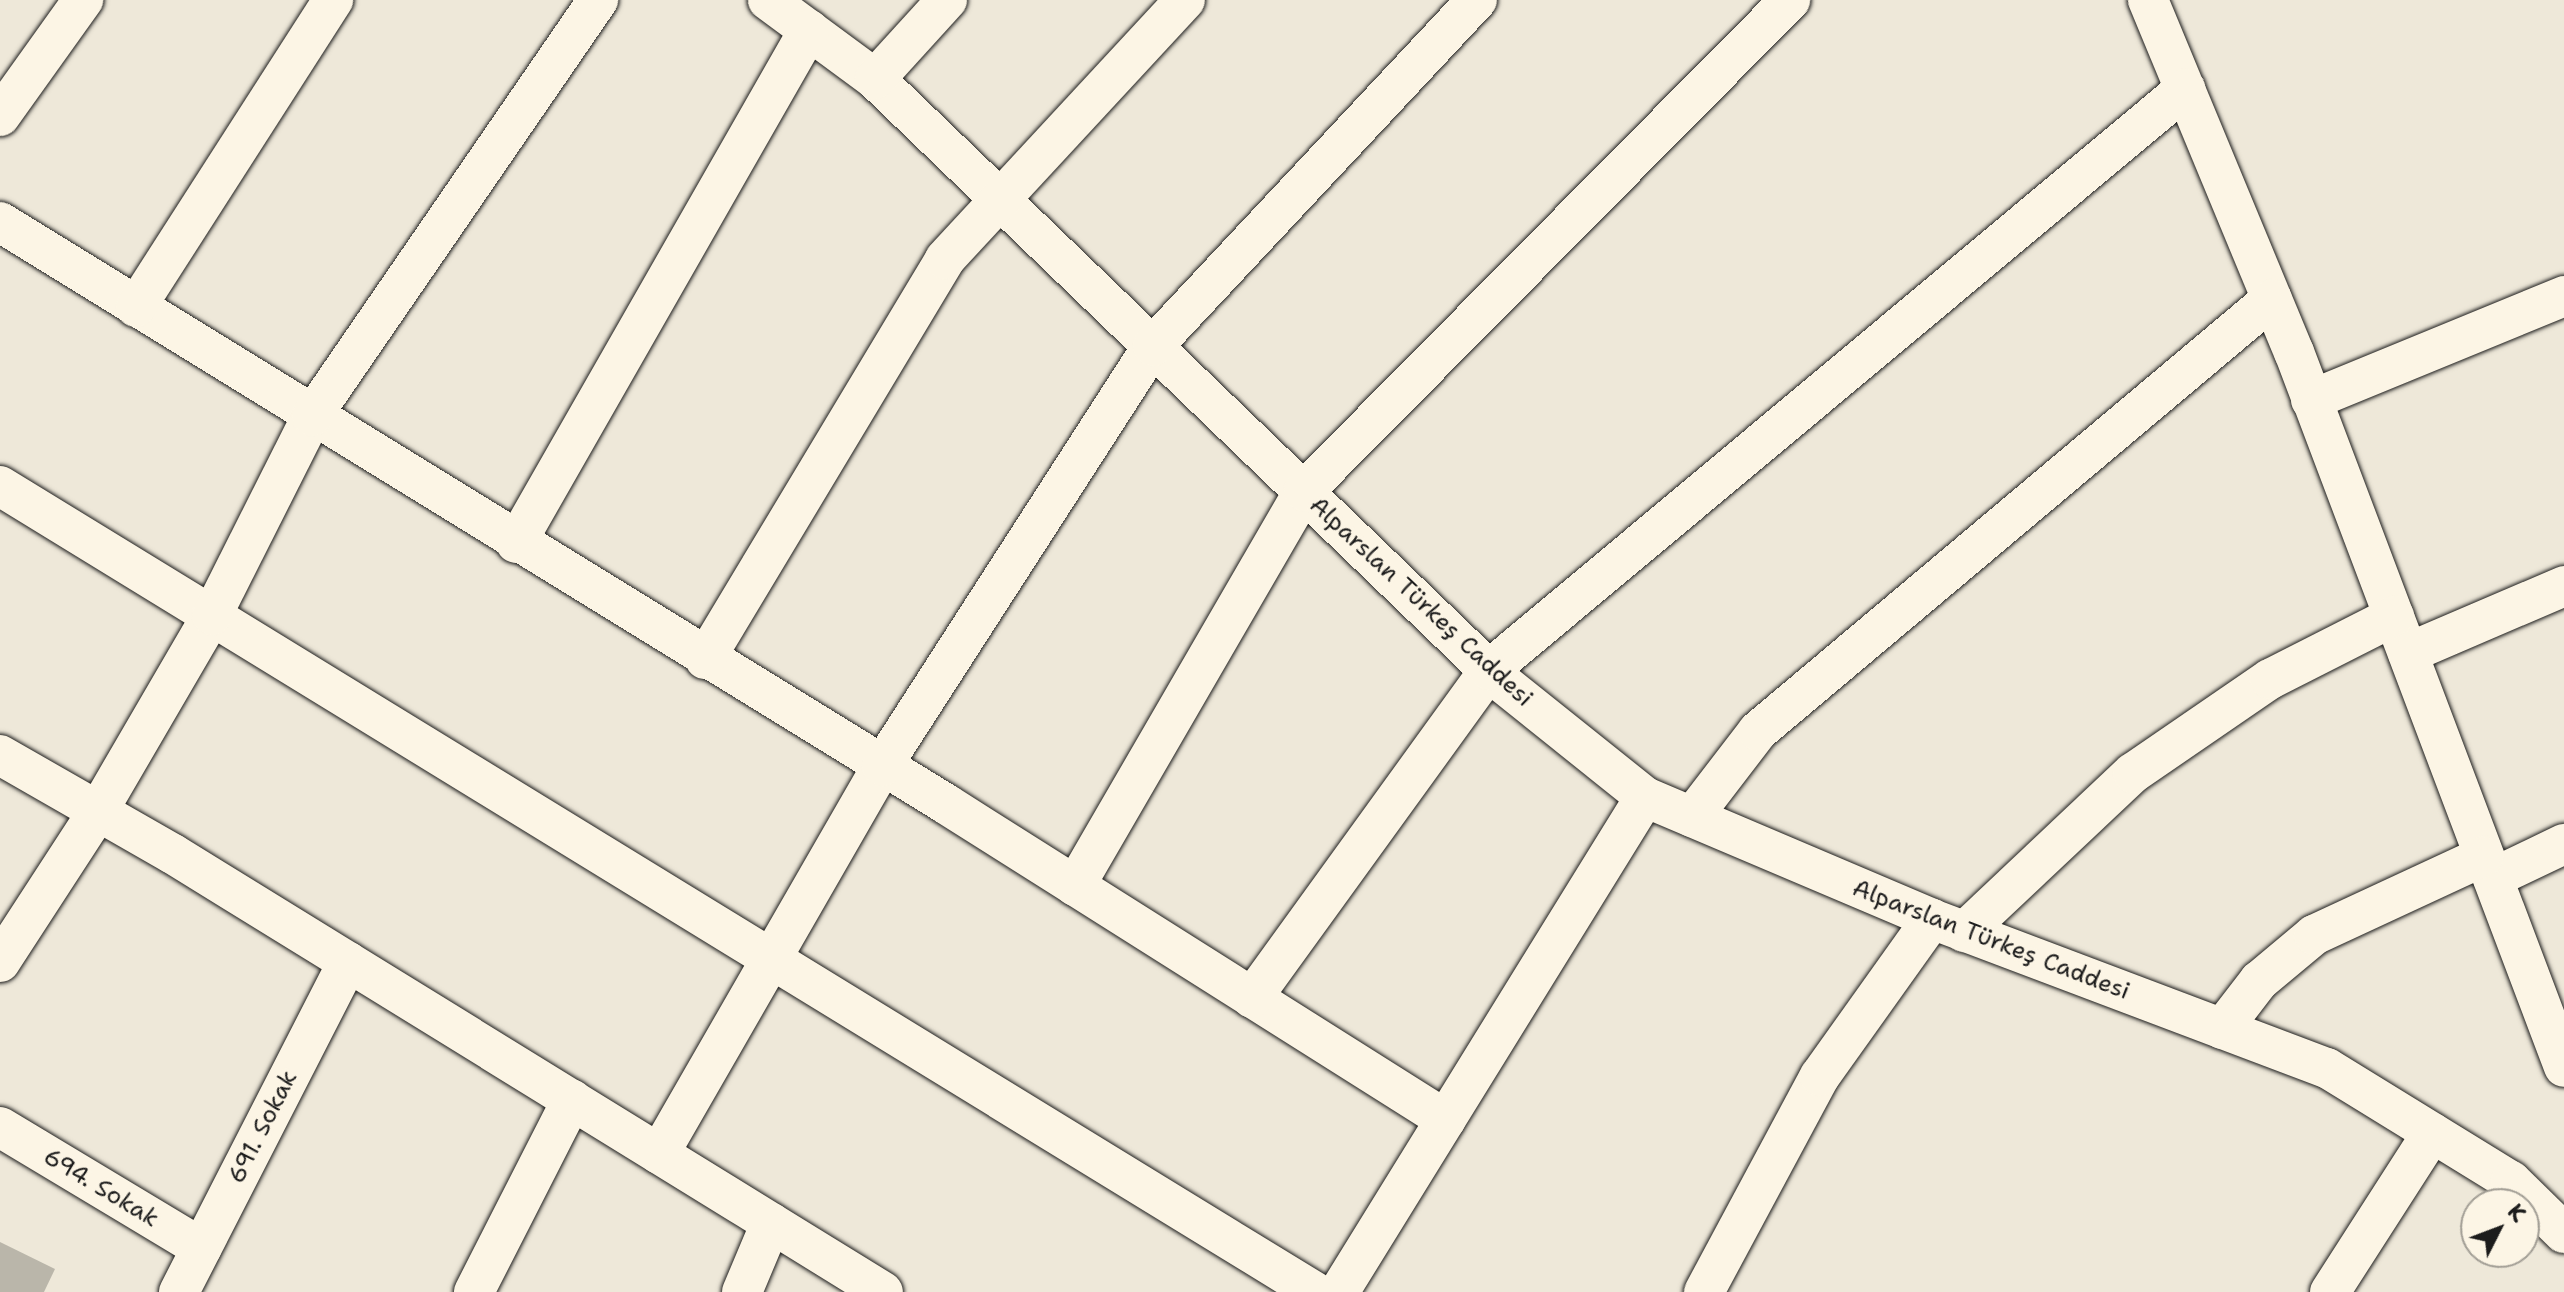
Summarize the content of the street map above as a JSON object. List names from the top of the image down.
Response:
{
  "streets": {
    "street": ["Alparslan Türkeş Caddesi", "691. Sokak", "694. Sokak"]
  },
  "crossings": [
    ["691. Sokak", "694. Sokak"]
  ],
  "north": "top right"
}
